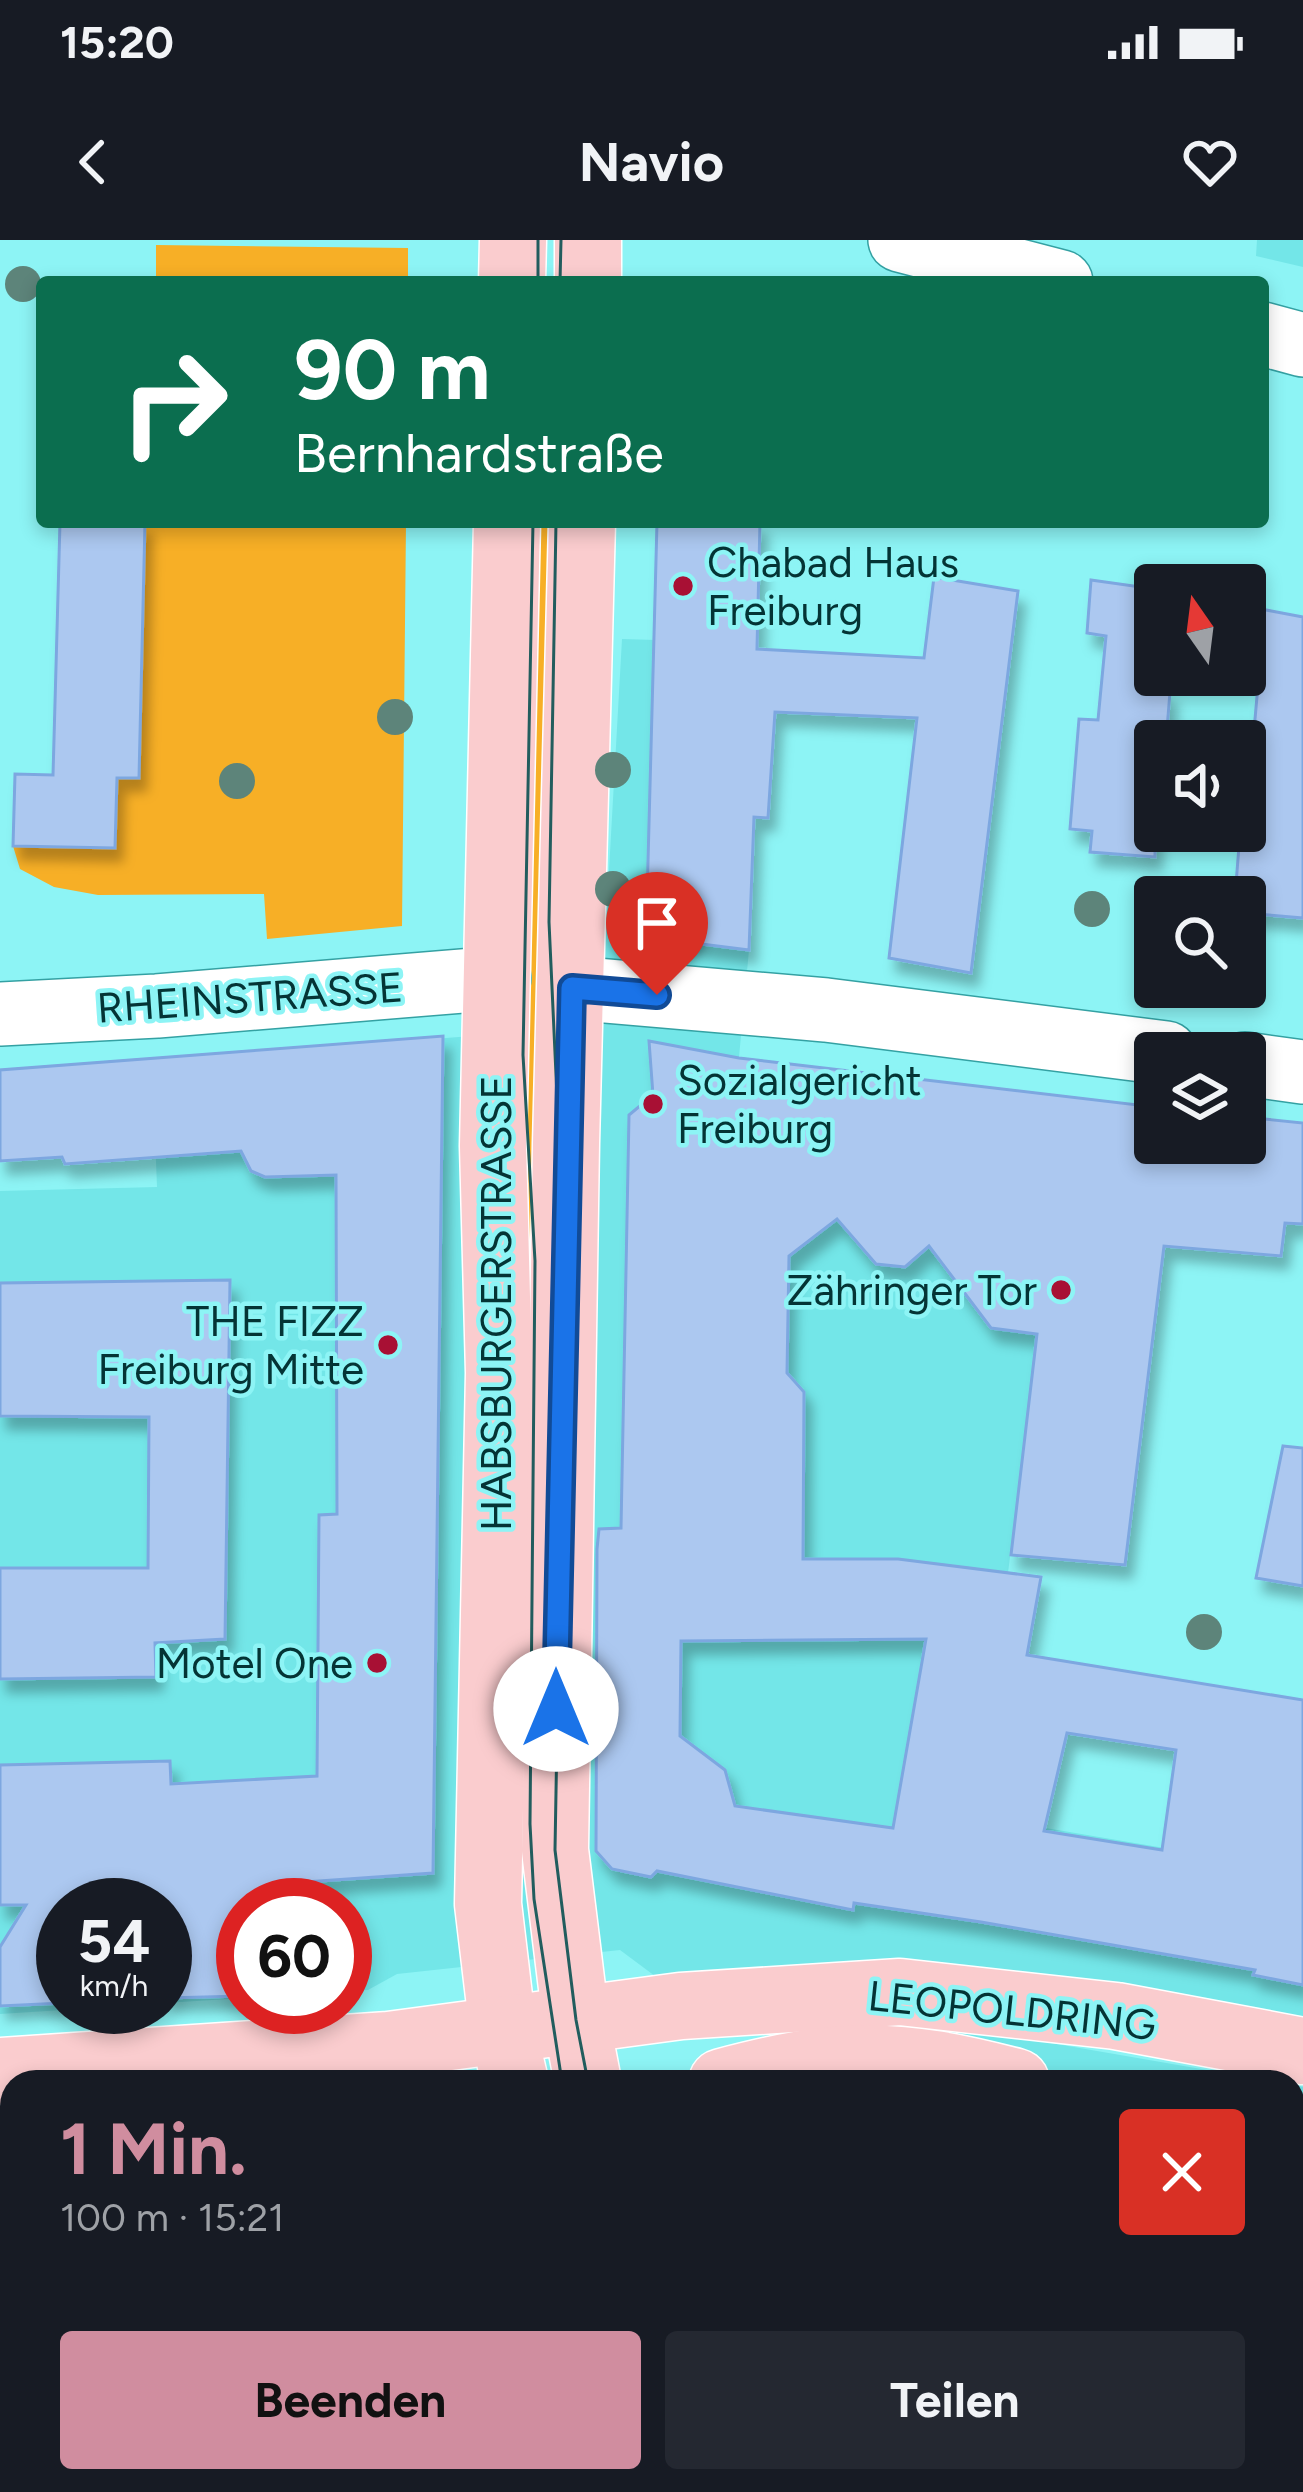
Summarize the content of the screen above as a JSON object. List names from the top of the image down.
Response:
{
  "streets": {
    "main road": ["HABSBURGERSTRASSE", "LEOPOLDRING"],
    "street": ["RHEINSTRASSE"]
  },
  "crossings": [
    ["RHEINSTRASSE", "HABSBURGERSTRASSE"],
    ["HABSBURGERSTRASSE", "LEOPOLDRING"]
  ],
  "places": [
    "Chabad Haus Freiburg",
    "Sozialgericht Freiburg",
    "Zähringer Tor",
    "THE FIZZ Freiburg Mitte",
    "Motel One"
  ],
  "north": "top",
  "page": {
    "status": "15:20",
    "header": "Navio",
    "turn": ["90 m", "Bernhardstraße"],
    "speed": "54 km/h",
    "limit": "60",
    "heading": ["1 Min.", "100 m · 15:21"],
    "buttons": ["Beenden", "Teilen"]
  }
}
